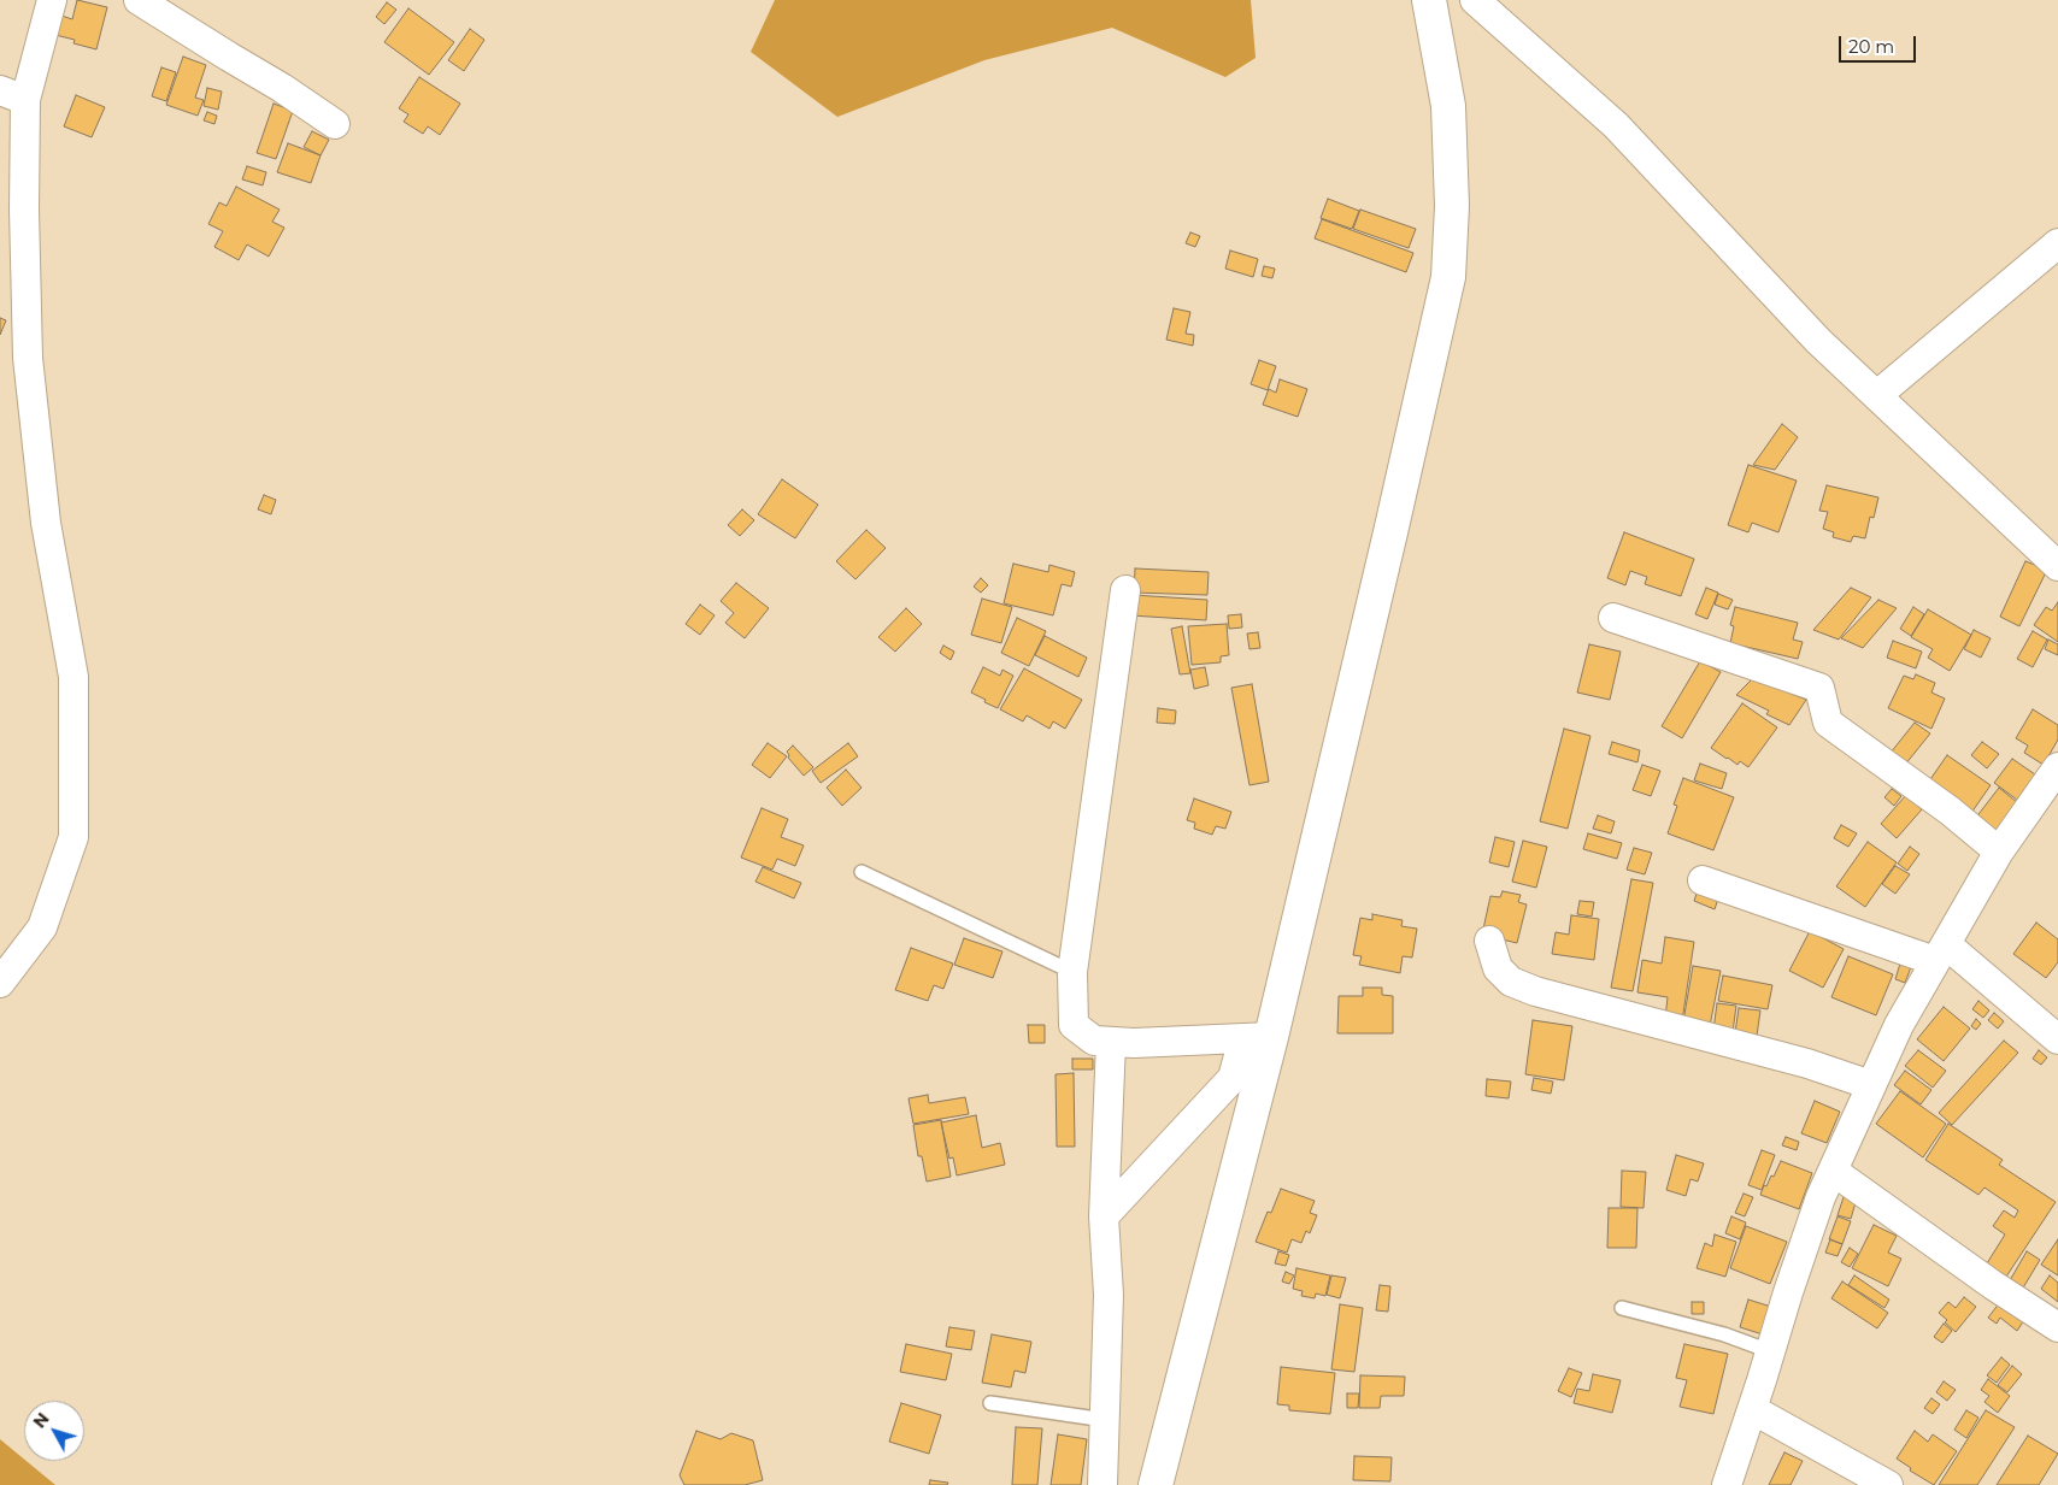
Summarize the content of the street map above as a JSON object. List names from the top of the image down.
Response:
{
  "scale_bar": "20 m",
  "north": "top left"
}
